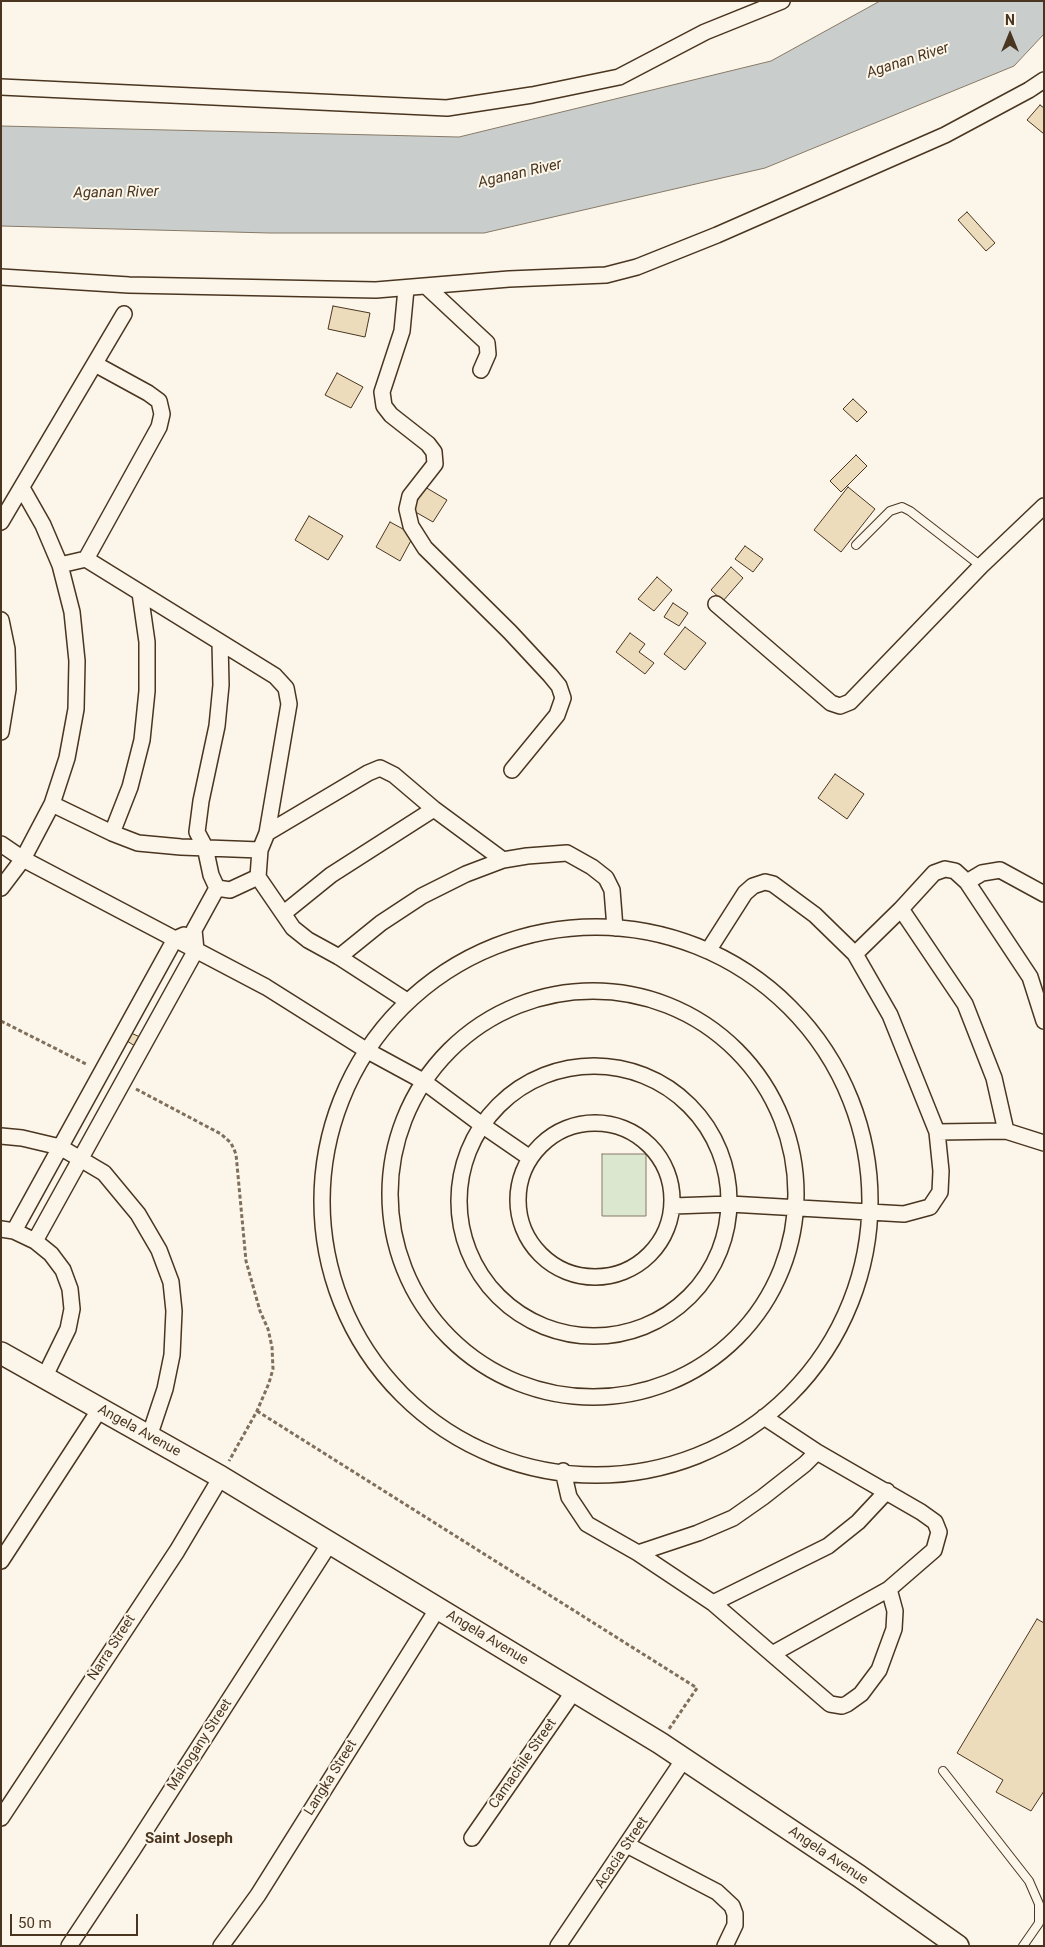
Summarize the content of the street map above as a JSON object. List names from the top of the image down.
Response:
{
  "streets": {
    "main road": ["Angela Avenue"],
    "street": [
      "Narra Street",
      "Mahogany Street",
      "Camachile Street",
      "Langka Street",
      "Acacia Street"
    ]
  },
  "crossings": [
    ["Angela Avenue", "Narra Street"],
    ["Angela Avenue", "Mahogany Street"],
    ["Angela Avenue", "Camachile Street"],
    ["Angela Avenue", "Langka Street"],
    ["Angela Avenue", "Acacia Street"]
  ],
  "districts": ["Saint Joseph"],
  "water": ["Aganan River"],
  "scale_bar": "50 m",
  "north": "top"
}
